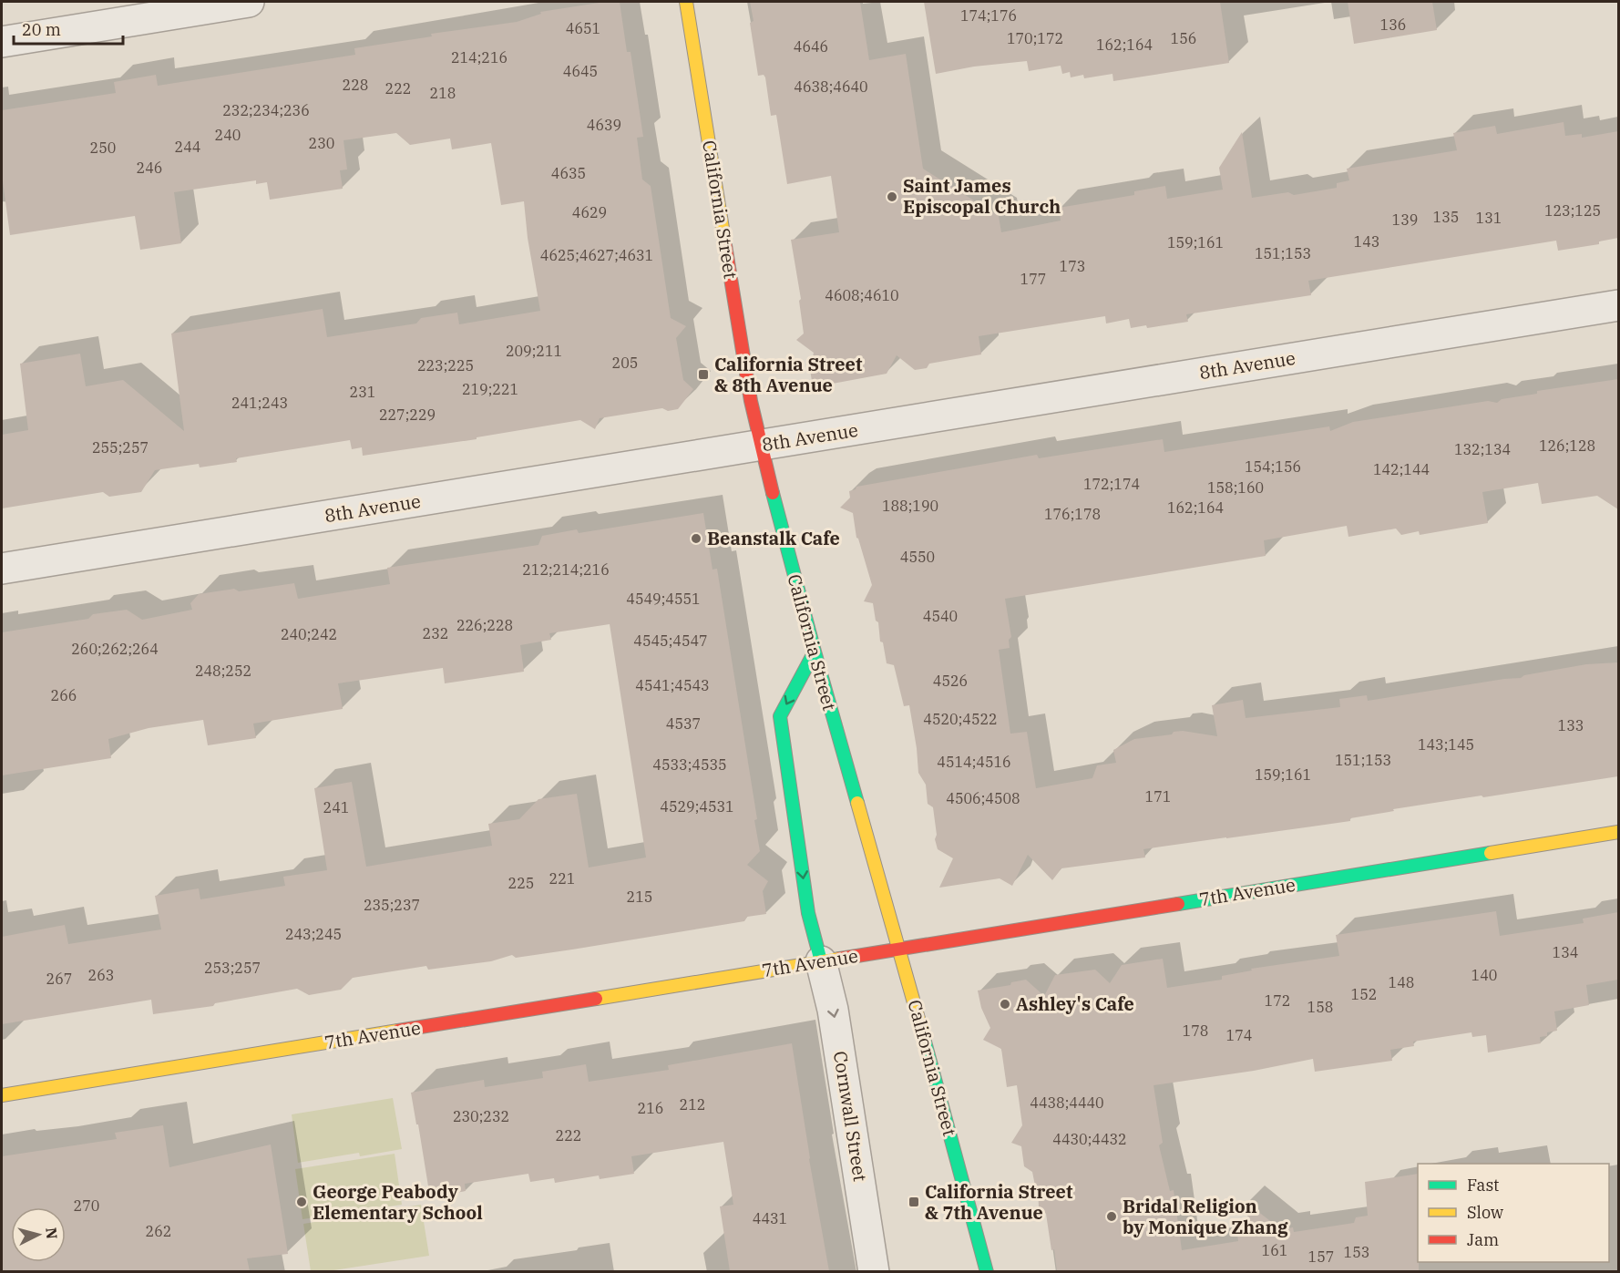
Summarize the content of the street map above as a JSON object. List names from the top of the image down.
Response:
{
  "streets": {
    "street": [
      "California Street",
      "8th Avenue",
      "7th Avenue",
      "Cornwall Street"
    ]
  },
  "crossings": [
    ["California Street", "8th Avenue"],
    ["California Street", "7th Avenue"],
    ["7th Avenue", "Cornwall Street"]
  ],
  "one_way": ["Cornwall Street"],
  "places": {
    "other": [
      "Saint James Episcopal Church",
      "Beanstalk Cafe",
      "Ashley's Cafe",
      "George Peabody Elementary School",
      "Bridal Religion by Monique Zhang"
    ],
    "transit": ["California Street & 8th Avenue", "California Street & 7th Avenue"]
  },
  "house_numbers": [
    "174;176",
    "136",
    "4651",
    "170;172",
    "156",
    "162;164",
    "4646",
    "214;216",
    "4645",
    "228",
    "4638;4640",
    "222",
    "218",
    "232;234;236",
    "4639",
    "240",
    "230",
    "244",
    "250",
    "246",
    "4635",
    "123;125",
    "4629",
    "135",
    "131",
    "139",
    "143",
    "159;161",
    "151;153",
    "4625;4627;4631",
    "173",
    "177",
    "4608;4610",
    "209;211",
    "205",
    "223;225",
    "219;221",
    "231",
    "241;243",
    "227;229",
    "126;128",
    "255;257",
    "132;134",
    "154;156",
    "142;144",
    "172;174",
    "158;160",
    "188;190",
    "162;164",
    "176;178",
    "4550",
    "212;214;216",
    "4549;4551",
    "4540",
    "226;228",
    "232",
    "240;242",
    "4545;4547",
    "260;262;264",
    "248;252",
    "4526",
    "4541;4543",
    "266",
    "4520;4522",
    "4537",
    "133",
    "143;145",
    "151;153",
    "4514;4516",
    "4533;4535",
    "159;161",
    "171",
    "4506;4508",
    "4529;4531",
    "241",
    "221",
    "225",
    "215",
    "235;237",
    "243;245",
    "134",
    "253;257",
    "263",
    "140",
    "267",
    "148",
    "152",
    "172",
    "158",
    "178",
    "174",
    "4438;4440",
    "212",
    "216",
    "230;232",
    "222",
    "4430;4432",
    "270",
    "4431",
    "262",
    "161",
    "153",
    "157"
  ],
  "legend": ["Fast", "Slow", "Jam"],
  "scale_bar": "20 m",
  "north": "right"
}
